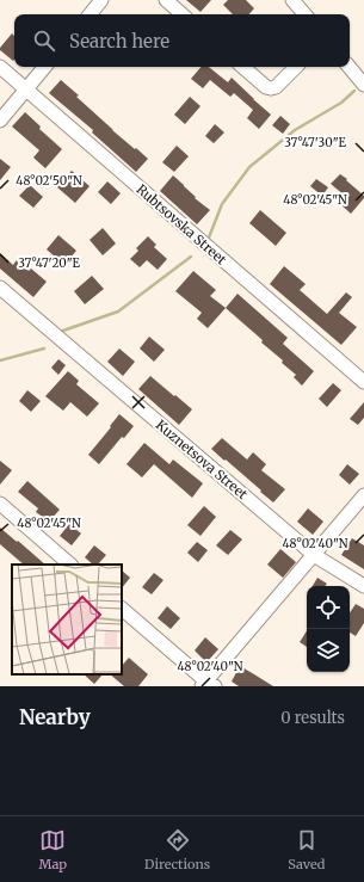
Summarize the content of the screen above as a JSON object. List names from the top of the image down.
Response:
{
  "streets": {
    "street": ["Rubtsovska Street", "Kuznetsova Street"]
  },
  "page": {
    "search": "Search here",
    "heading": ["Nearby", "0 results"],
    "nav": ["Map", "Directions", "Saved"]
  },
  "coordinates": [
    "37°47'30\"E",
    "48°02'50\"N",
    "48°02'45\"N",
    "37°47'20\"E",
    "48°02'40\"N"
  ]
}
